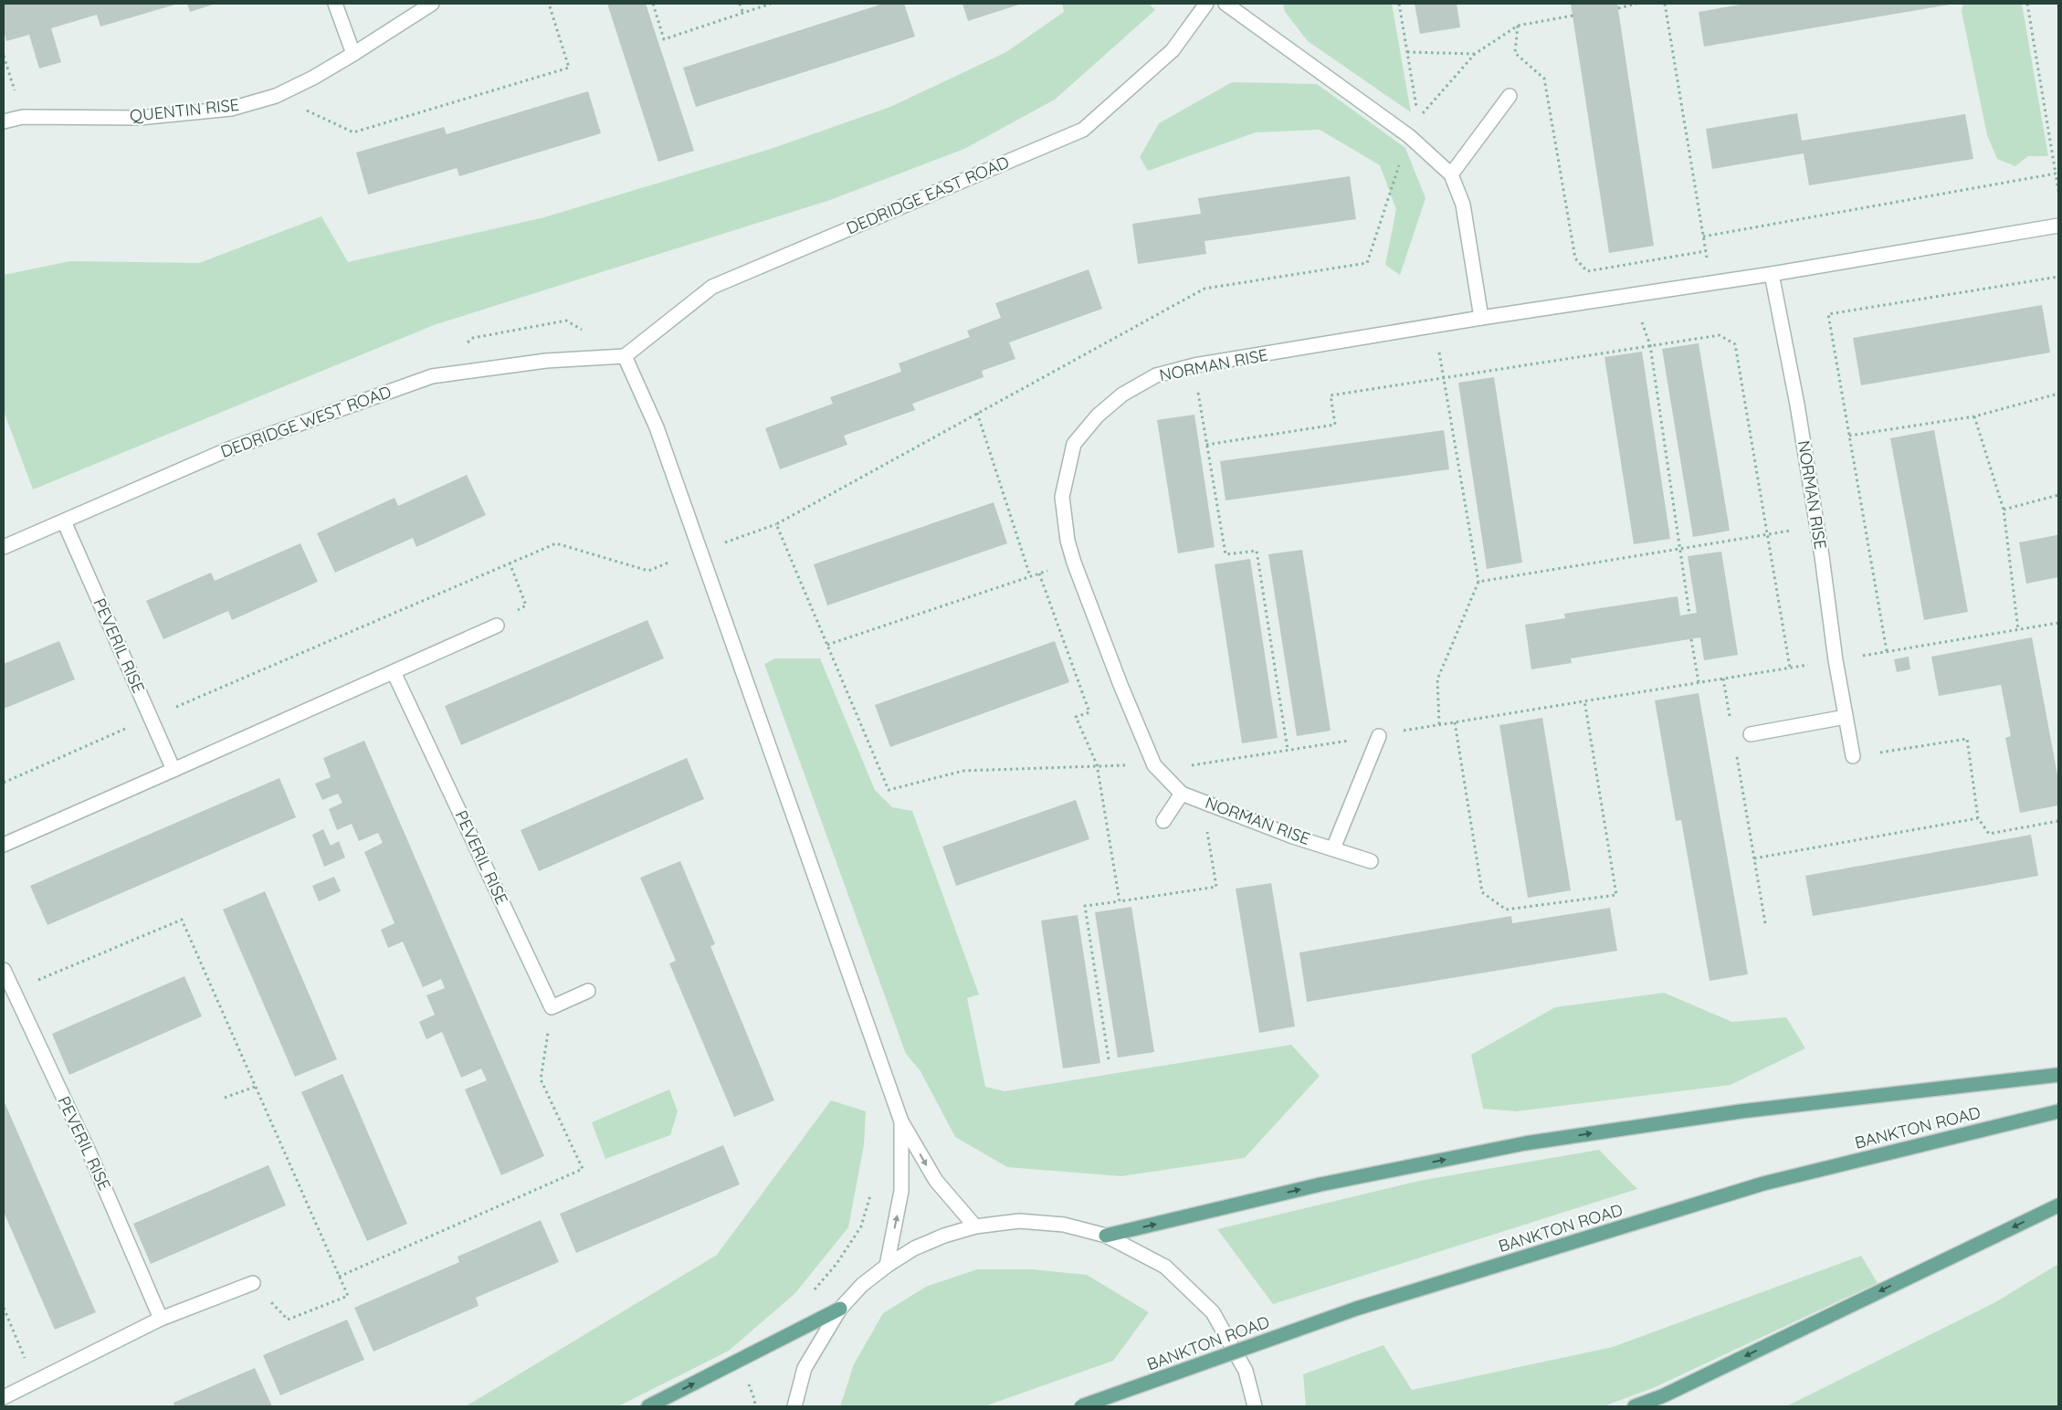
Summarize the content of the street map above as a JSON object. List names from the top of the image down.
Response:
{
  "streets": {
    "main road": ["BANKTON ROAD"],
    "street": [
      "QUENTIN RISE",
      "DEDRIDGE EAST ROAD",
      "NORMAN RISE",
      "DEDRIDGE WEST ROAD",
      "PEVERIL RISE"
    ]
  },
  "crossings": [
    ["DEDRIDGE EAST ROAD", "DEDRIDGE WEST ROAD"],
    ["DEDRIDGE WEST ROAD", "PEVERIL RISE"]
  ]
}
